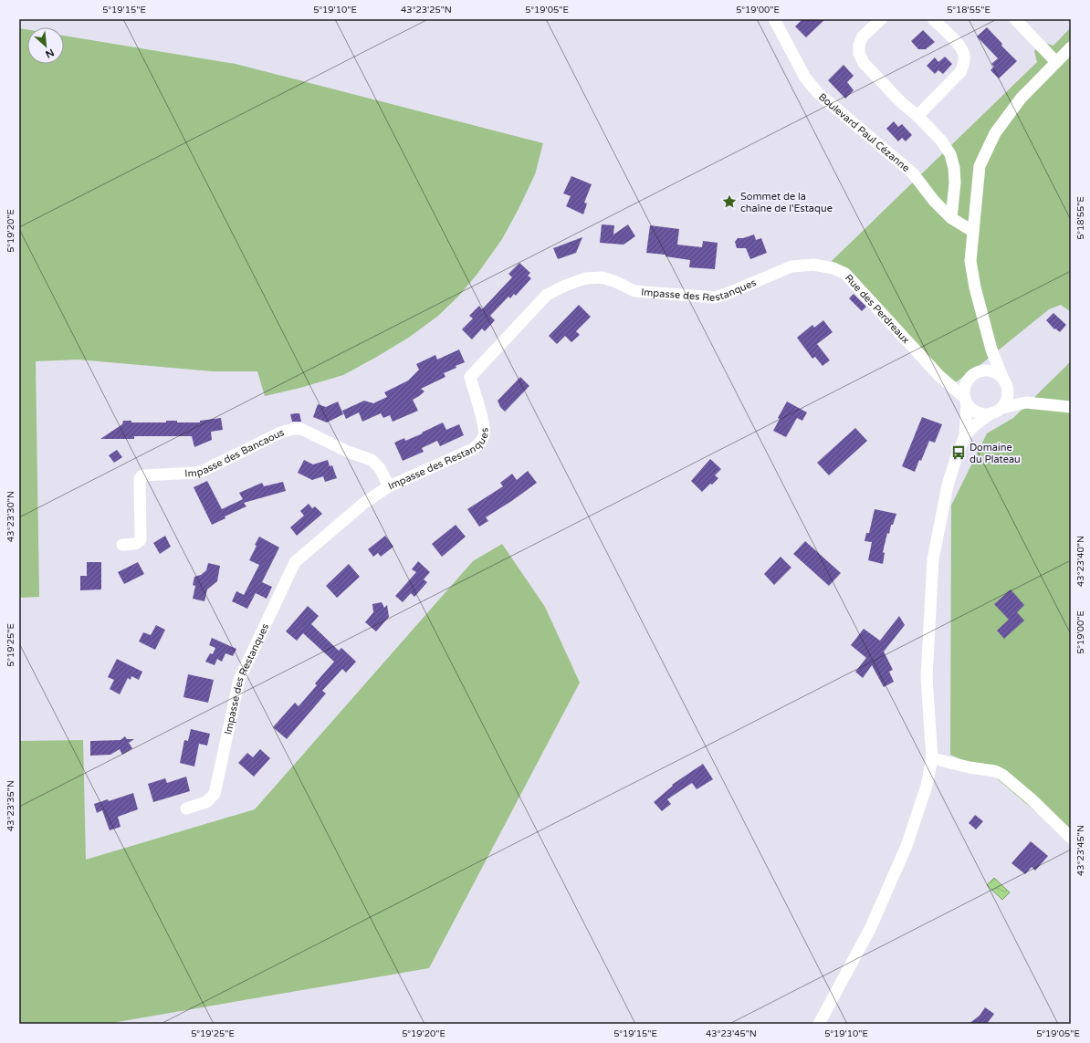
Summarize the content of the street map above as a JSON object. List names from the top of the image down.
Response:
{
  "streets": {
    "street": [
      "Boulevard Paul Cézanne",
      "Impasse des Restanques",
      "Rue des Perdreaux",
      "Impasse des Bancaous"
    ]
  },
  "crossings": [
    ["Impasse des Restanques", "Rue des Perdreaux"],
    ["Impasse des Restanques", "Impasse des Bancaous"]
  ],
  "places": {
    "place": ["Sommet de la chaîne de l'Estaque"],
    "bus stop": ["Domaine du Plateau"]
  },
  "north": "bottom right",
  "coordinates": [
    "5°19'15\"E",
    "5°19'10\"E",
    "43°23'25\"N",
    "5°19'05\"E",
    "5°19'00\"E",
    "5°18'55\"E",
    "5°19'20\"E",
    "43°23'30\"N",
    "43°23'40\"N",
    "5°19'25\"E",
    "43°23'35\"N",
    "43°23'45\"N"
  ]
}
